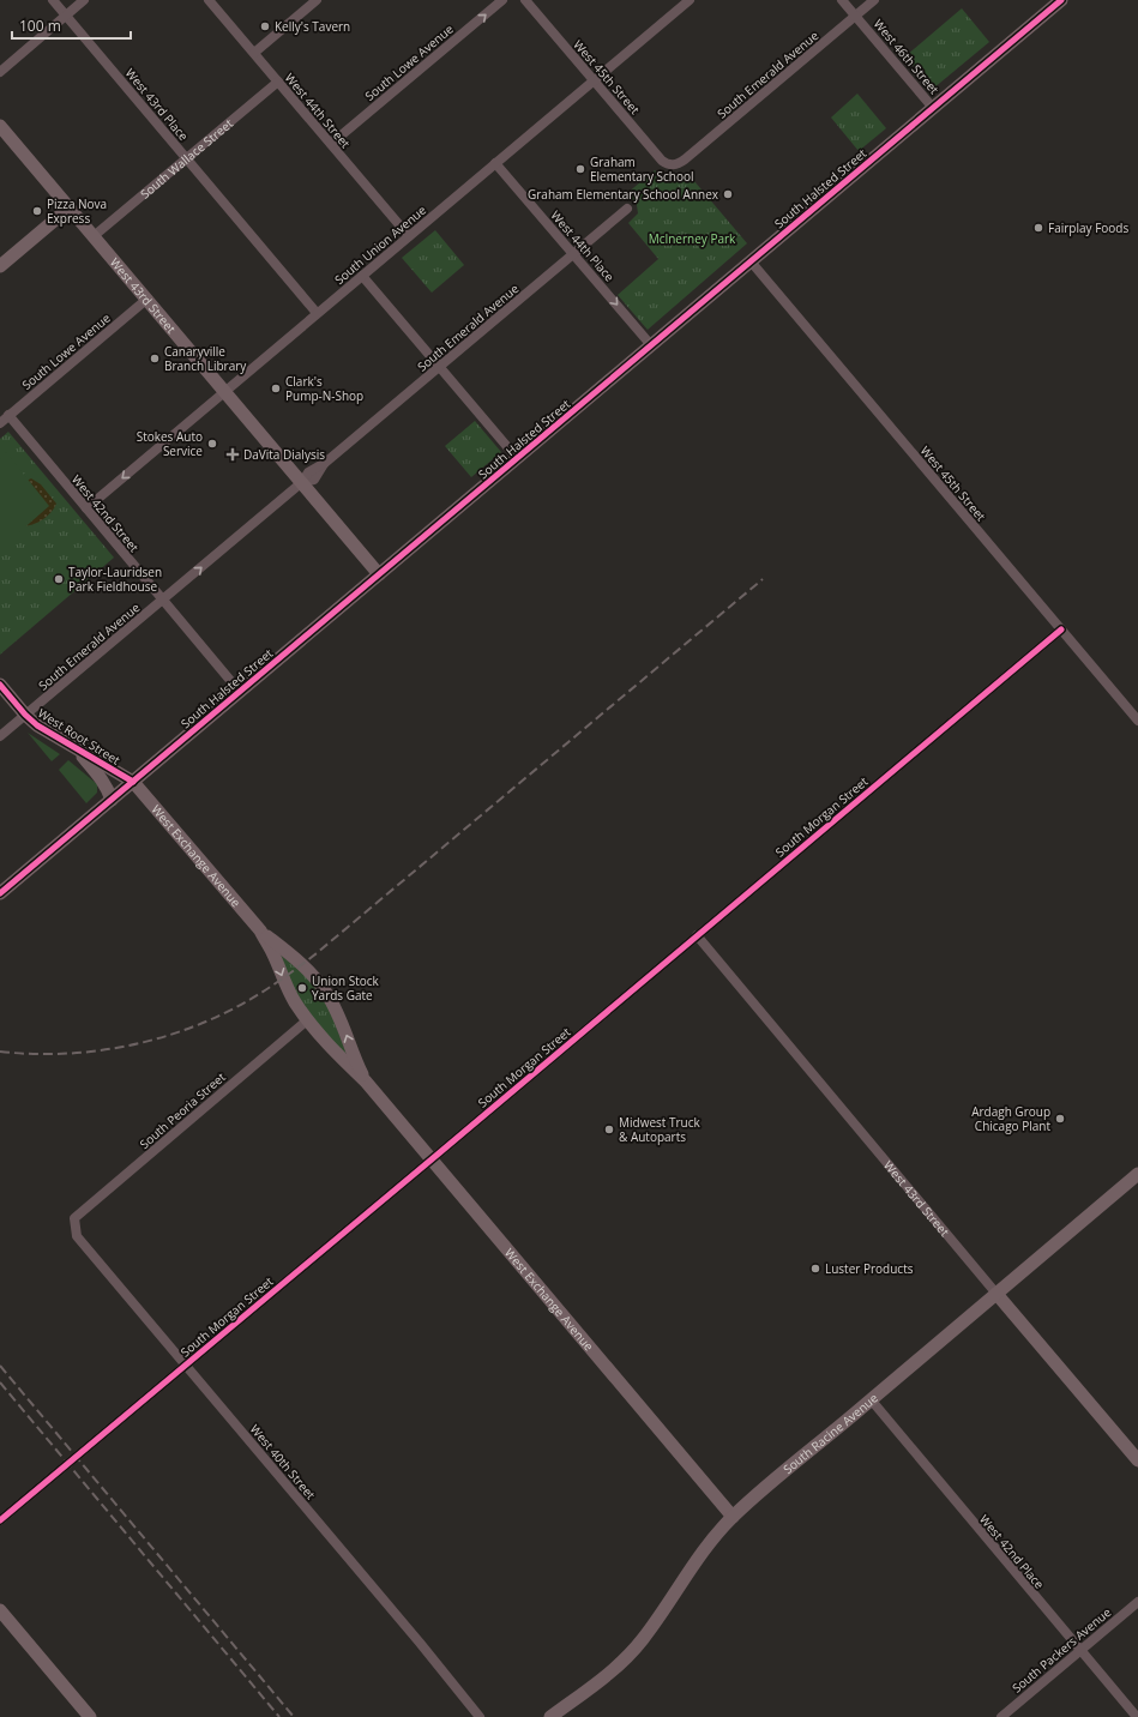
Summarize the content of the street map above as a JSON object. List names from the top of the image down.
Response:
{
  "streets": {
    "street": [
      "West 46th Street",
      "South Lowe Avenue",
      "South Emerald Avenue",
      "West 45th Street",
      "West 43rd Place",
      "West 44th Street",
      "South Wallace Street",
      "South Halsted Street",
      "South Union Avenue",
      "West 44th Place",
      "West 43rd Street",
      "West 42nd Street",
      "West Root Street",
      "South Morgan Street",
      "West Exchange Avenue",
      "South Peoria Street",
      "South Racine Avenue",
      "West 40th Street",
      "West 42nd Place",
      "South Packers Avenue"
    ]
  },
  "crossings": [
    ["West 46th Street", "South Emerald Avenue"],
    ["West 46th Street", "South Halsted Street"],
    ["South Lowe Avenue", "West 44th Street"],
    ["South Lowe Avenue", "West 43rd Street"],
    ["South Lowe Avenue", "West 42nd Street"],
    ["South Emerald Avenue", "West 45th Street"],
    ["South Emerald Avenue", "West 44th Place"],
    ["South Emerald Avenue", "West 43rd Street"],
    ["South Emerald Avenue", "West 42nd Street"],
    ["South Emerald Avenue", "West Root Street"],
    ["West 45th Street", "South Halsted Street"],
    ["West 45th Street", "South Union Avenue"],
    ["West 45th Street", "South Morgan Street"],
    ["West 43rd Place", "South Wallace Street"],
    ["West 43rd Place", "South Union Avenue"],
    ["West 44th Street", "South Wallace Street"],
    ["West 44th Street", "South Union Avenue"],
    ["South Wallace Street", "West 43rd Street"],
    ["South Halsted Street", "West 44th Place"],
    ["South Halsted Street", "West 43rd Street"],
    ["South Halsted Street", "West 42nd Street"],
    ["South Halsted Street", "West Root Street"],
    ["South Halsted Street", "West Exchange Avenue"],
    ["South Union Avenue", "West 44th Place"],
    ["South Union Avenue", "West 43rd Street"],
    ["South Union Avenue", "West 42nd Street"],
    ["West 43rd Street", "South Morgan Street"],
    ["West 43rd Street", "South Racine Avenue"],
    ["West Root Street", "West Exchange Avenue"],
    ["South Morgan Street", "West Exchange Avenue"],
    ["South Morgan Street", "West 40th Street"],
    ["West Exchange Avenue", "South Peoria Street"],
    ["West Exchange Avenue", "South Racine Avenue"],
    ["South Peoria Street", "West 40th Street"],
    ["South Racine Avenue", "West 42nd Place"],
    ["West 42nd Place", "South Packers Avenue"]
  ],
  "one_way": ["South Lowe Avenue", "West 44th Place"],
  "parks": ["McInerney Park"],
  "places": {
    "other": [
      "Kelly's Tavern",
      "Graham Elementary School",
      "Graham Elementary School Annex",
      "Pizza Nova Express",
      "Fairplay Foods",
      "Canaryville Branch Library",
      "Clark's Pump-N-Shop",
      "Stokes Auto Service",
      "Taylor-Lauridsen Park Fieldhouse",
      "Union Stock Yards Gate",
      "Ardagh Group Chicago Plant",
      "Midwest Truck & Autoparts",
      "Luster Products"
    ],
    "health": ["DaVita Dialysis"]
  },
  "scale_bar": "100 m"
}
